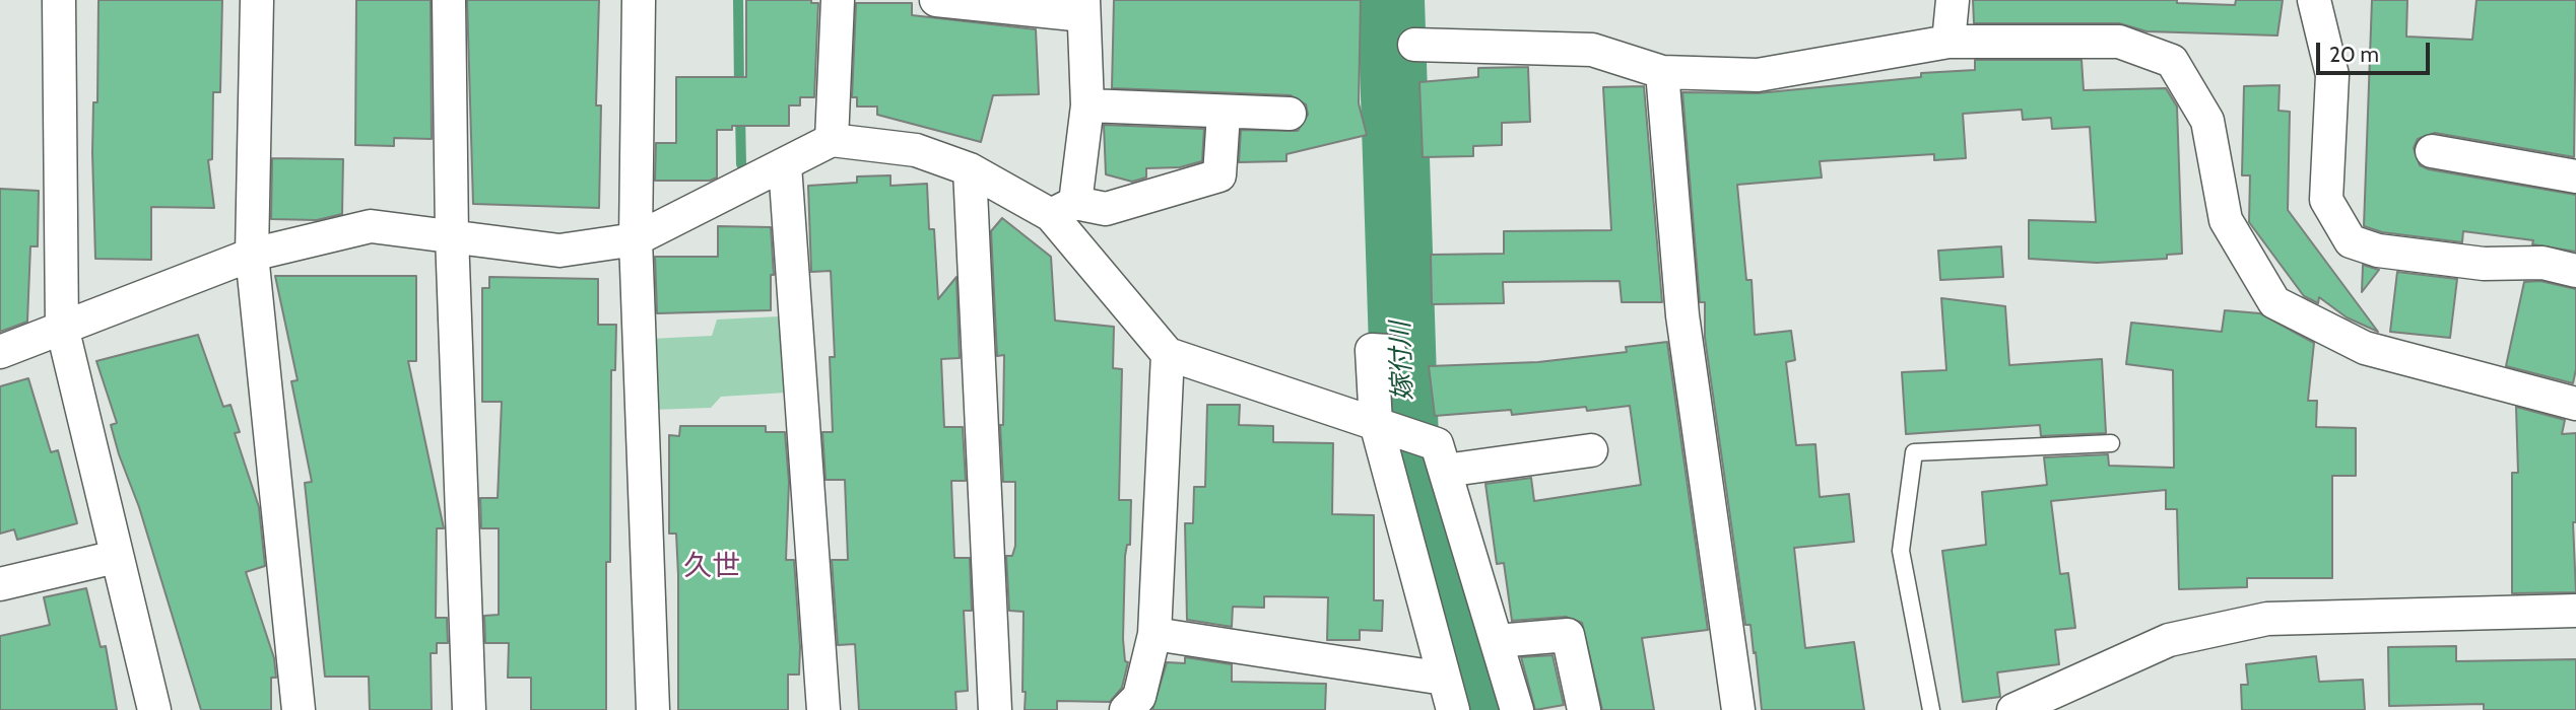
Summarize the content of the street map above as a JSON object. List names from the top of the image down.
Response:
{
  "districts": ["久世"],
  "water": ["嫁付川"],
  "scale_bar": "20 m"
}
